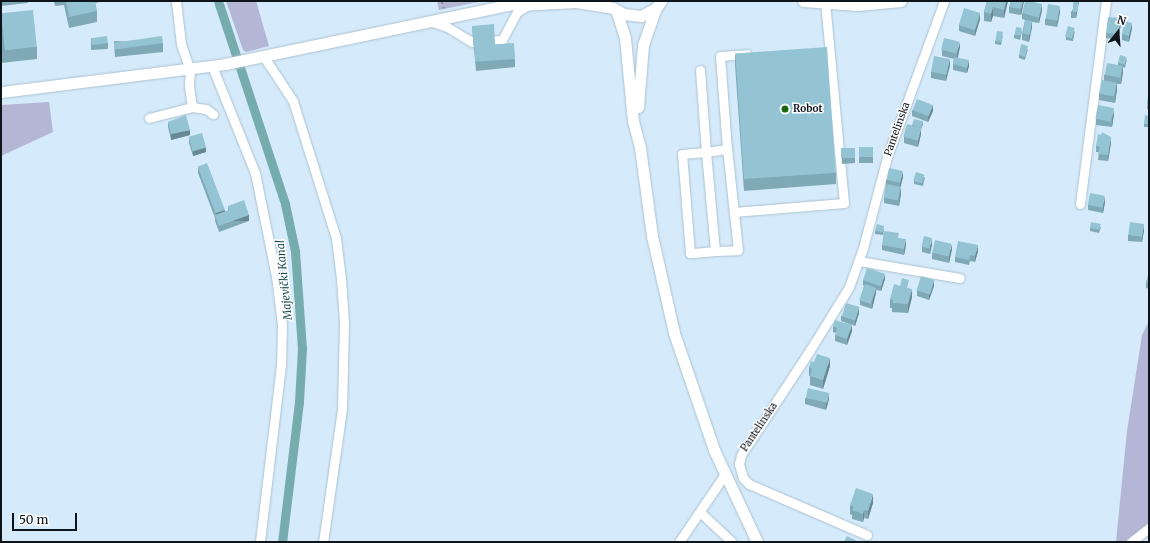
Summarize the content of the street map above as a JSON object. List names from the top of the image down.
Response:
{
  "streets": {
    "street": ["Pantelinska"]
  },
  "water": ["Majevički Kanal"],
  "places": ["Robot"],
  "scale_bar": "50 m",
  "north": "top"
}
